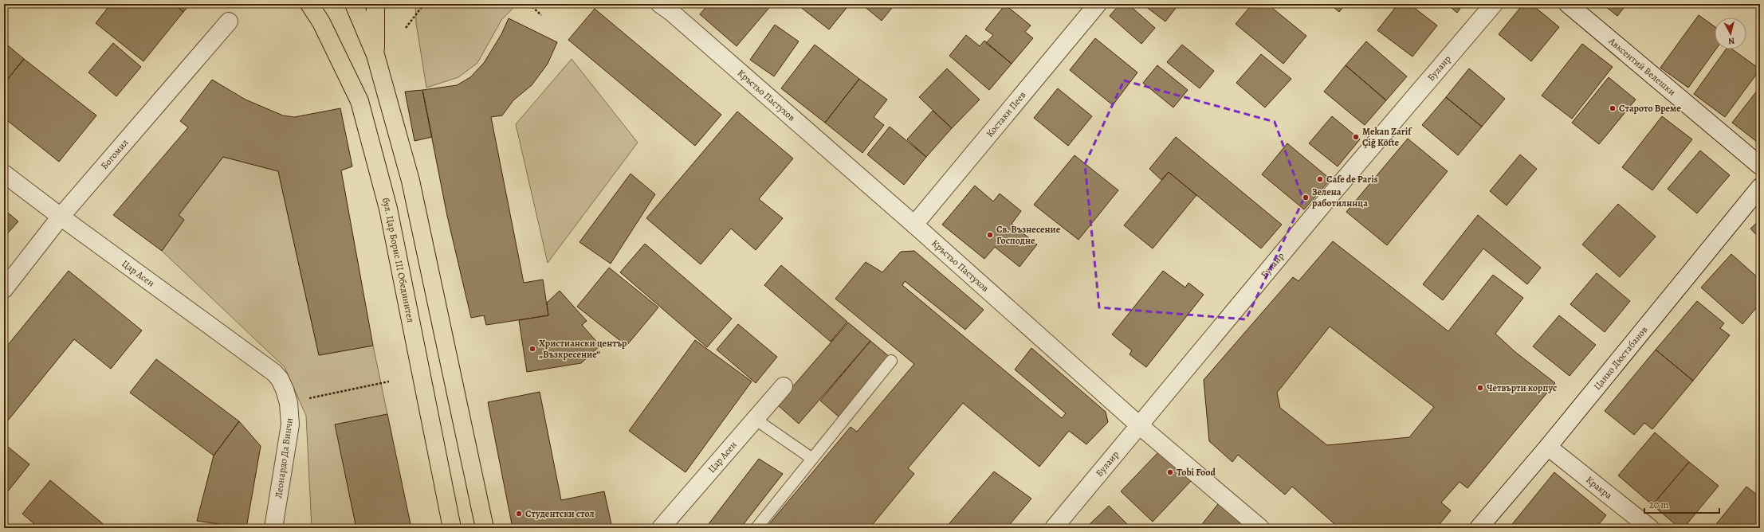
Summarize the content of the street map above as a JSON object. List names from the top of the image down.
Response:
{
  "streets": {
    "main road": ["бул. Цар Борис III Обединител"],
    "street": [
      "Авксентий Велешки",
      "Булаир",
      "Кръстьо Пастухов",
      "Костаки Пеев",
      "Богомил",
      "Цар Асен",
      "Цанко Дюстабанов",
      "Леонардо Да Винчи",
      "Кракра"
    ]
  },
  "crossings": [
    ["Булаир", "Кръстьо Пастухов"],
    ["Кръстьо Пастухов", "Костаки Пеев"],
    ["Богомил", "Цар Асен"],
    ["Цар Асен", "Леонардо Да Винчи"],
    ["Цанко Дюстабанов", "Кракра"]
  ],
  "places": [
    "Старото Време",
    "Mekan Zarif Çiğ Köfte",
    "Cafe de Paris",
    "Зелена работилннца",
    "Св. Възнесение Господне",
    "Христиански център „Възкресение“",
    "Четвърти корпус",
    "Tobi Food",
    "Студентски стол"
  ],
  "scale_bar": "20 m",
  "north": "bottom"
}
